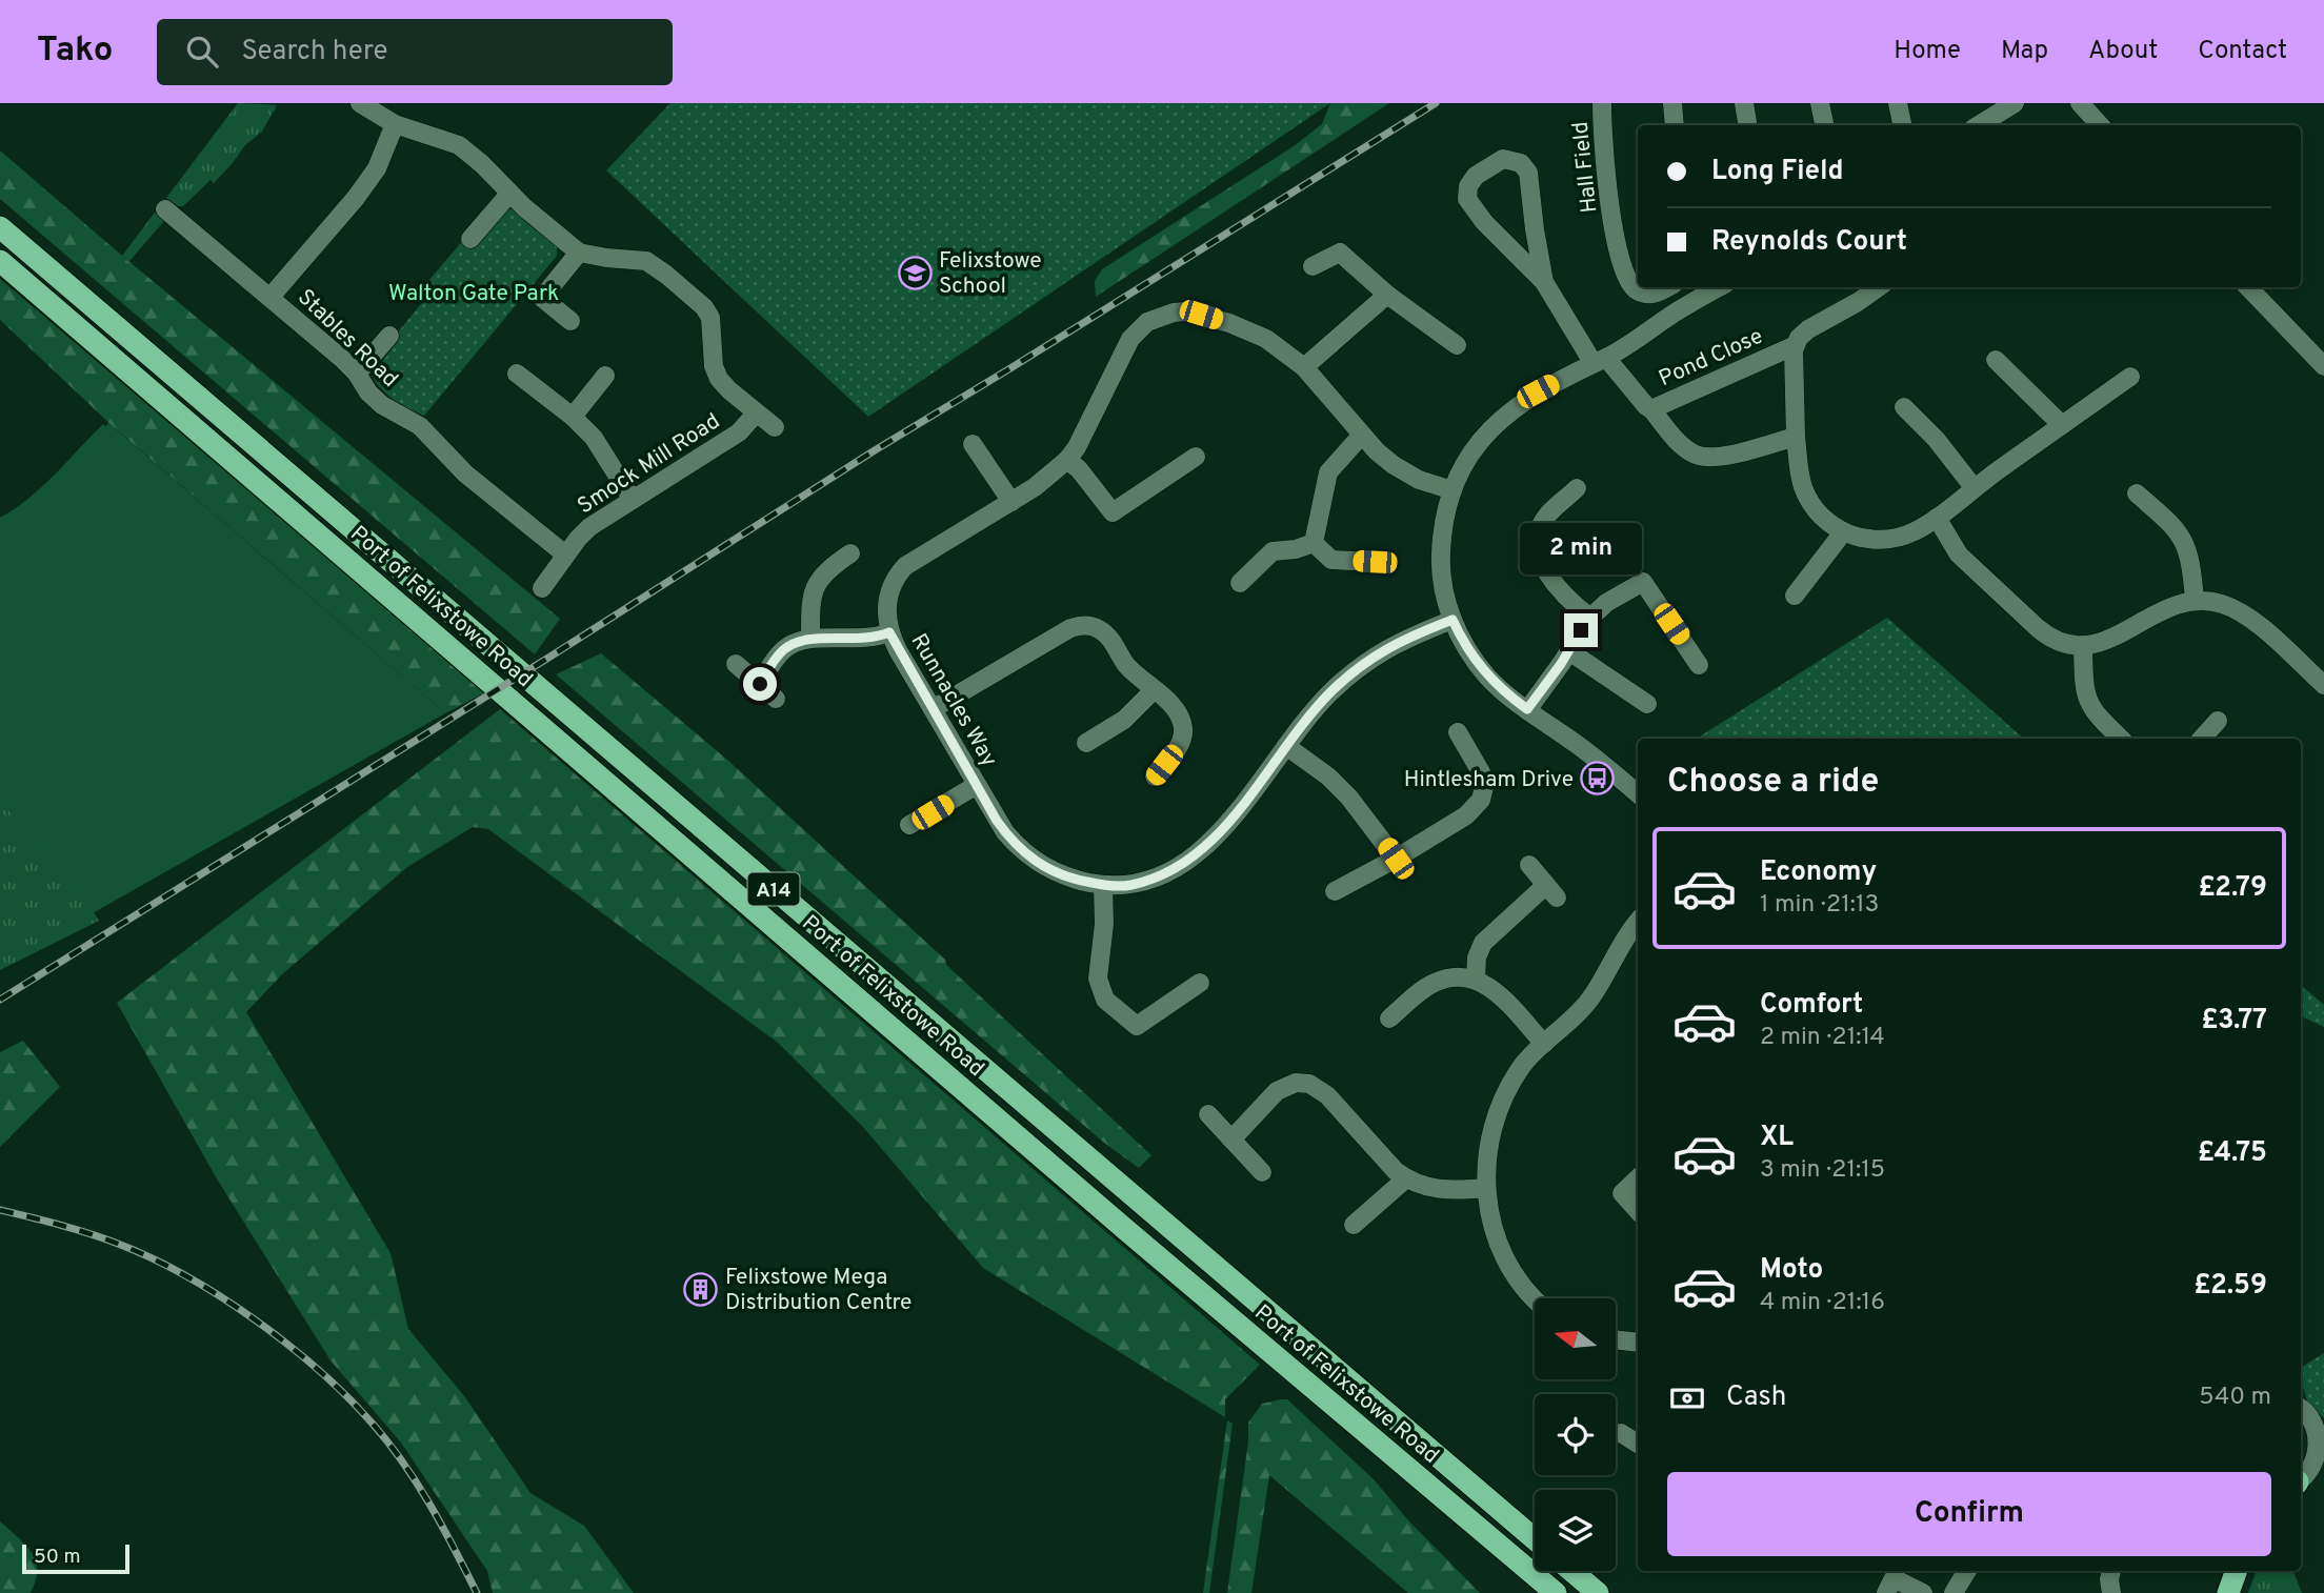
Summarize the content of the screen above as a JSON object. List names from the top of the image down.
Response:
{
  "streets": {
    "highway": ["Port of Felixstowe Road", "A14"],
    "street": [
      "Hall Field",
      "Stables Road",
      "Pond Close",
      "Smock Mill Road",
      "Runnacles Way"
    ]
  },
  "crossings": [
    ["Stables Road", "Smock Mill Road"]
  ],
  "parks": ["Walton Gate Park"],
  "places": {
    "school or university": ["Felixstowe School"],
    "bus stop": ["Hintlesham Drive"],
    "building": ["Felixstowe Mega Distribution Centre"]
  },
  "scale_bar": "50 m",
  "north": "left",
  "page": {
    "header": "Tako",
    "search": "Search here",
    "nav": [
      "Home",
      "Map",
      "About",
      "Contact"
    ],
    "banner": ["Long Field", "Reynolds Court"],
    "bubble": "2 min",
    "heading": "Choose a ride",
    "list": [
      {
        "name": "Economy",
        "note": "1 min · 21:13",
        "value": "£2.79"
      },
      {
        "name": "Comfort",
        "note": "2 min · 21:14",
        "value": "£3.77"
      },
      {
        "name": "XL",
        "note": "3 min · 21:15",
        "value": "£4.75"
      },
      {
        "name": "Moto",
        "note": "4 min · 21:16",
        "value": "£2.59"
      }
    ],
    "pay": ["Cash", "540 m"],
    "buttons": "Confirm",
    "scale": "50 m"
  }
}
